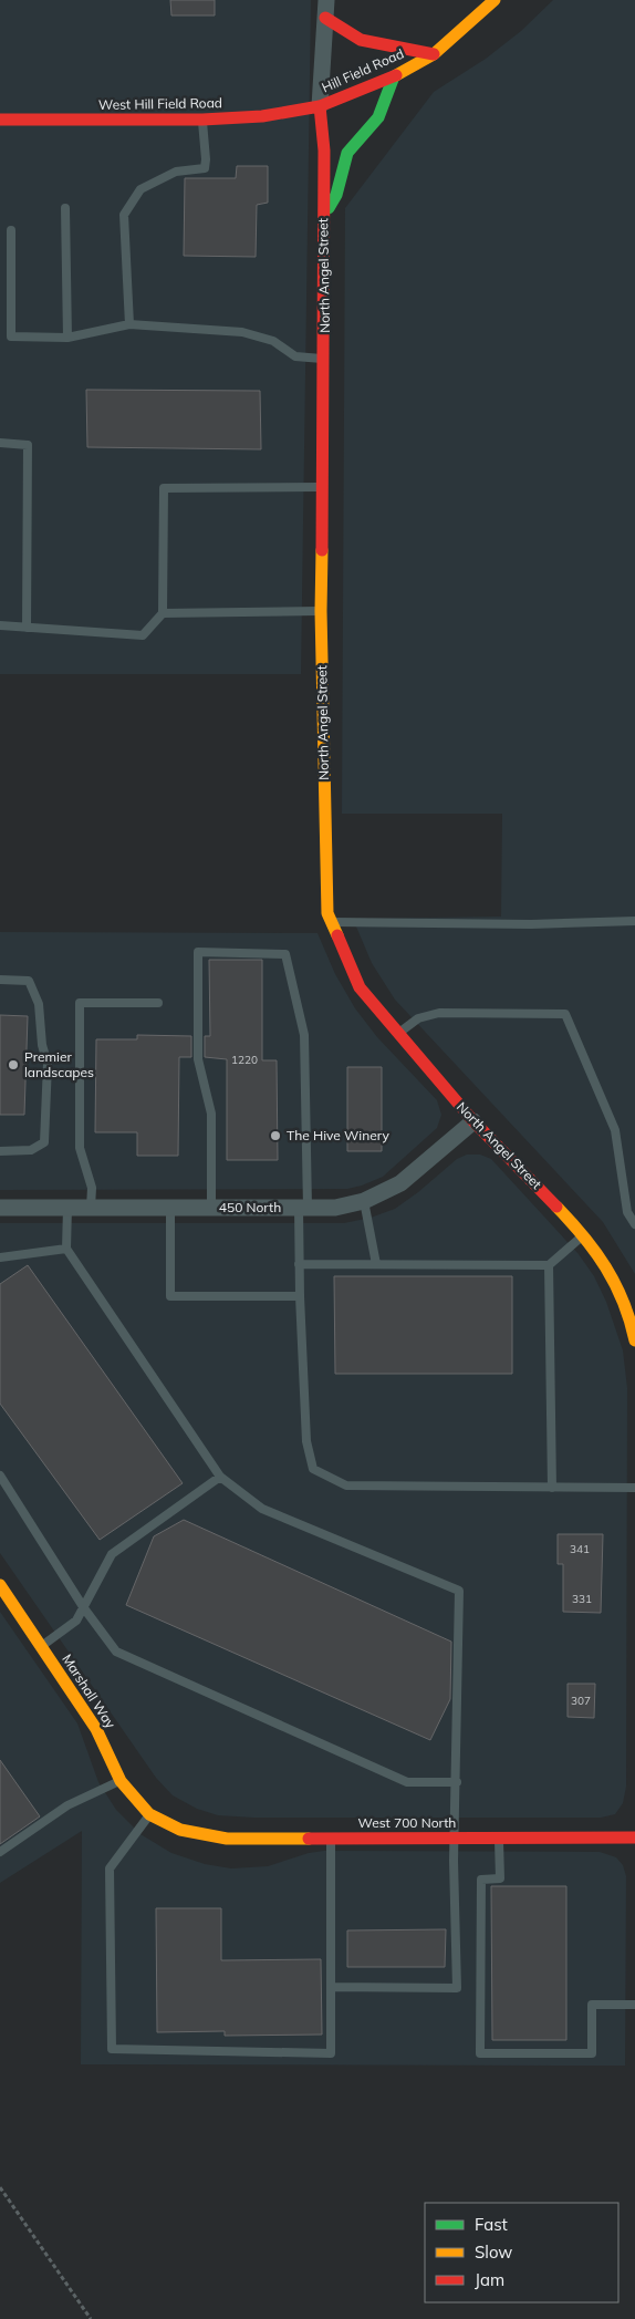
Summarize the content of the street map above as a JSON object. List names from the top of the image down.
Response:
{
  "streets": {
    "street": [
      "Hill Field Road",
      "West Hill Field Road",
      "North Angel Street",
      "450 North",
      "Marshall Way",
      "West 700 North"
    ]
  },
  "crossings": [
    ["Hill Field Road", "West Hill Field Road"],
    ["Hill Field Road", "North Angel Street"],
    ["West Hill Field Road", "North Angel Street"],
    ["North Angel Street", "450 North"],
    ["Marshall Way", "West 700 North"]
  ],
  "places": ["Premier landscapes", "The Hive Winery"],
  "house_numbers": [
    "1220",
    "341",
    "331",
    "307"
  ],
  "legend": ["Fast", "Slow", "Jam"]
}
